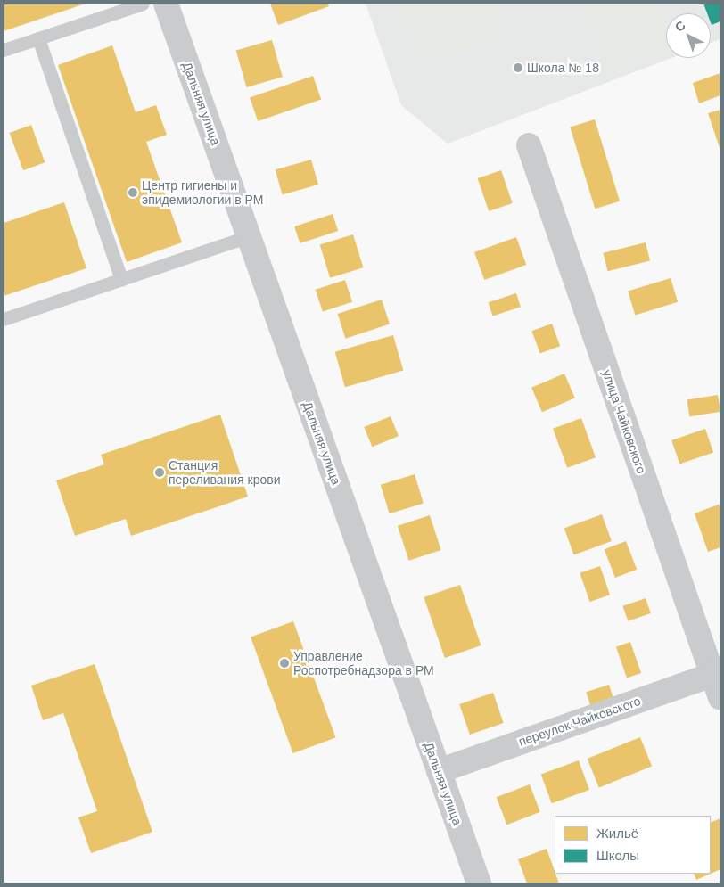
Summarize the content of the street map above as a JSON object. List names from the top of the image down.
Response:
{
  "streets": {
    "street": ["Дальняя улица", "улица Чайковского", "переулок Чайковского"]
  },
  "crossings": [
    ["Дальняя улица", "переулок Чайковского"],
    ["улица Чайковского", "переулок Чайковского"]
  ],
  "places": [
    "Школа № 18",
    "Центр гигиены и эпидемиологии в РМ",
    "Станция переливания крови",
    "Управление Роспотребнадзора в РМ"
  ],
  "legend": ["Жильё", "Школы"],
  "north": "top left"
}
